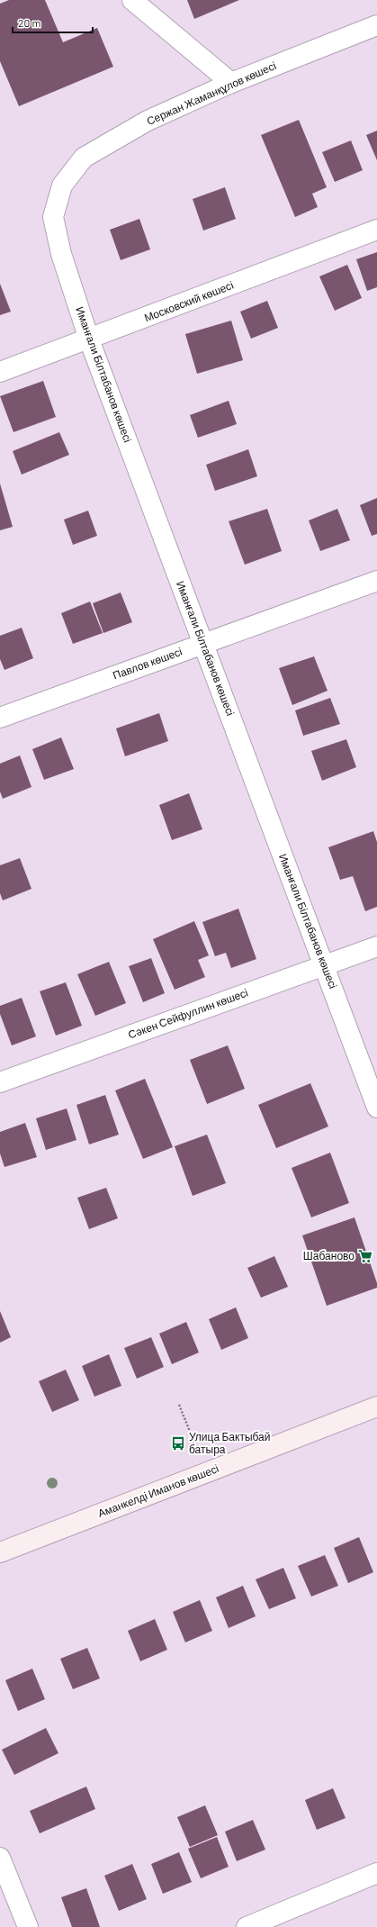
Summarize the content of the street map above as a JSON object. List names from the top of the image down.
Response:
{
  "streets": {
    "main road": ["Аманкелді Иманов көшесі"],
    "street": [
      "Сержан Жаманқұлов көшесі",
      "Московский көшесі",
      "Иманғали Білтабанов көшесі",
      "Павлов көшесі",
      "Сәкен Сейфуллин көшесі"
    ]
  },
  "crossings": [
    ["Сержан Жаманқұлов көшесі", "Иманғали Білтабанов көшесі"],
    ["Московский көшесі", "Иманғали Білтабанов көшесі"],
    ["Иманғали Білтабанов көшесі", "Павлов көшесі"],
    ["Иманғали Білтабанов көшесі", "Сәкен Сейфуллин көшесі"]
  ],
  "places": {
    "supermarket": ["Шабаново"],
    "bus stop": ["Улица Бактыбай батыра"]
  },
  "scale_bar": "20 m"
}
